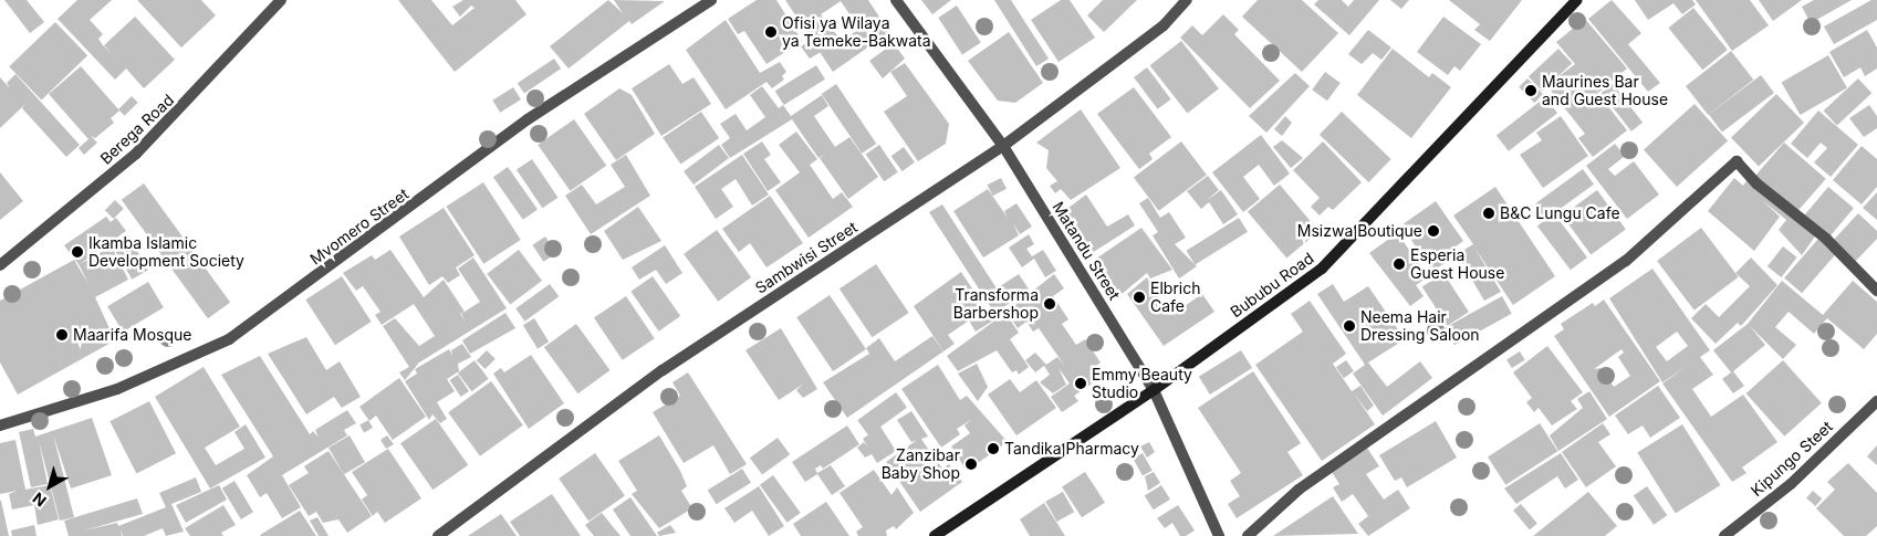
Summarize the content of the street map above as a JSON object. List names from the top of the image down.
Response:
{
  "streets": {
    "street": [
      "Berega Road",
      "Mvomero Street",
      "Matandu Street",
      "Sambwisi Street",
      "Bububu Road",
      "Kipungo Steet"
    ]
  },
  "crossings": [
    ["Matandu Street", "Sambwisi Street"],
    ["Matandu Street", "Bububu Road"]
  ],
  "places": [
    "Ofisi ya Wilaya ya Temeke-Bakwata",
    "Maurines Bar and Guest House",
    "B&C Lungu Cafe",
    "Msizwa Boutique",
    "Ikamba Islamic Development Society",
    "Esperia Guest House",
    "Elbrich Cafe",
    "Transforma Barbershop",
    "Neema Hair Dressing Saloon",
    "Maarifa Mosque",
    "Emmy Beauty Studio",
    "Tandika Pharmacy",
    "Zanzibar Baby Shop"
  ],
  "north": "bottom left"
}
